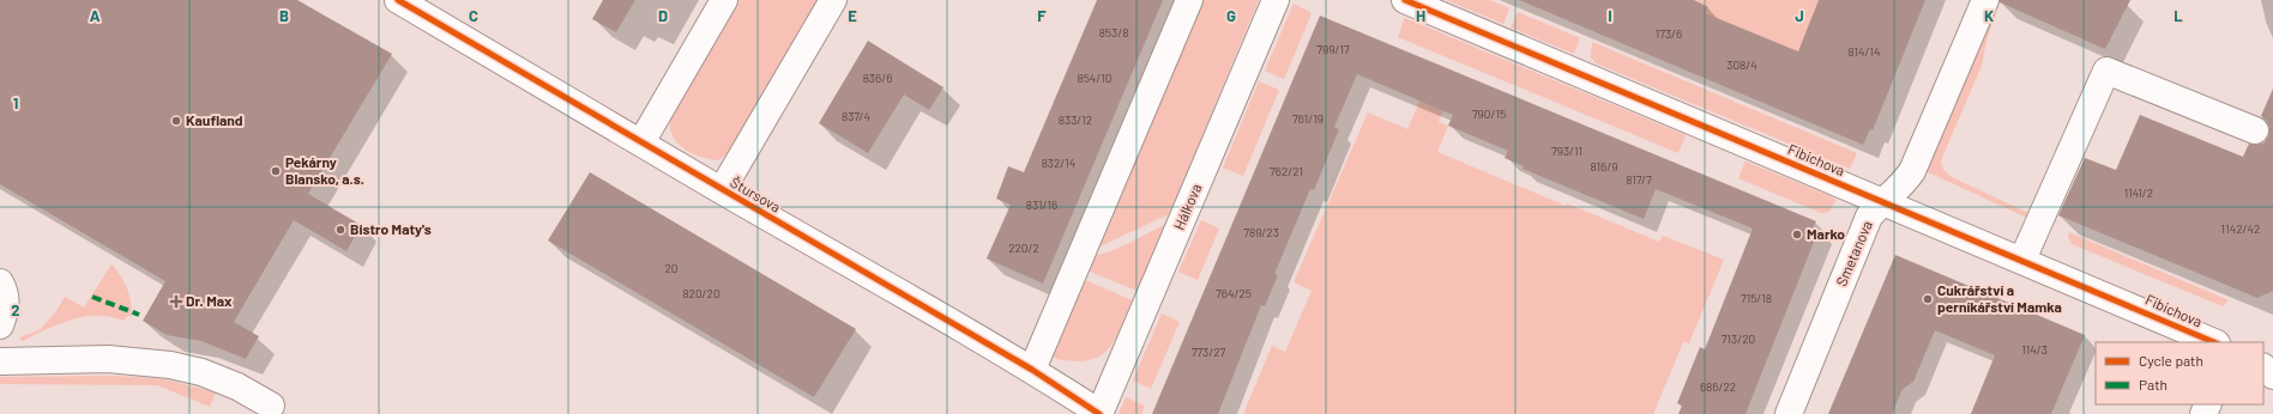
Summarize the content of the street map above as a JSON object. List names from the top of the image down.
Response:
{
  "streets": {
    "street": [
      "Fibichova",
      "Štursova",
      "Hálkova",
      "Smetanova"
    ]
  },
  "crossings": [
    ["Fibichova", "Smetanova"],
    ["Štursova", "Hálkova"]
  ],
  "places": {
    "other": [
      "Kaufland",
      "Pekárny Blansko, a.s.",
      "Bistro Maty's",
      "Marko",
      "Cukrářství a perníkářství Mamka"
    ],
    "health": ["Dr. Max"]
  },
  "house_numbers": [
    "853/8",
    "173/6",
    "799/17",
    "814/14",
    "308/4",
    "836/6",
    "854/10",
    "790/15",
    "837/4",
    "761/19",
    "833/12",
    "793/11",
    "832/14",
    "816/9",
    "762/21",
    "817/7",
    "1141/2",
    "831/16",
    "1142/42",
    "789/23",
    "220/2",
    "20",
    "820/20",
    "764/25",
    "715/18",
    "713/20",
    "114/3",
    "773/27",
    "686/22"
  ],
  "legend": ["Cycle path", "Path"],
  "grid": {
    "columns": [
      "A",
      "B",
      "C",
      "D",
      "E",
      "F",
      "G",
      "H",
      "I",
      "J",
      "K",
      "L"
    ],
    "rows": ["1", "2"]
  }
}
